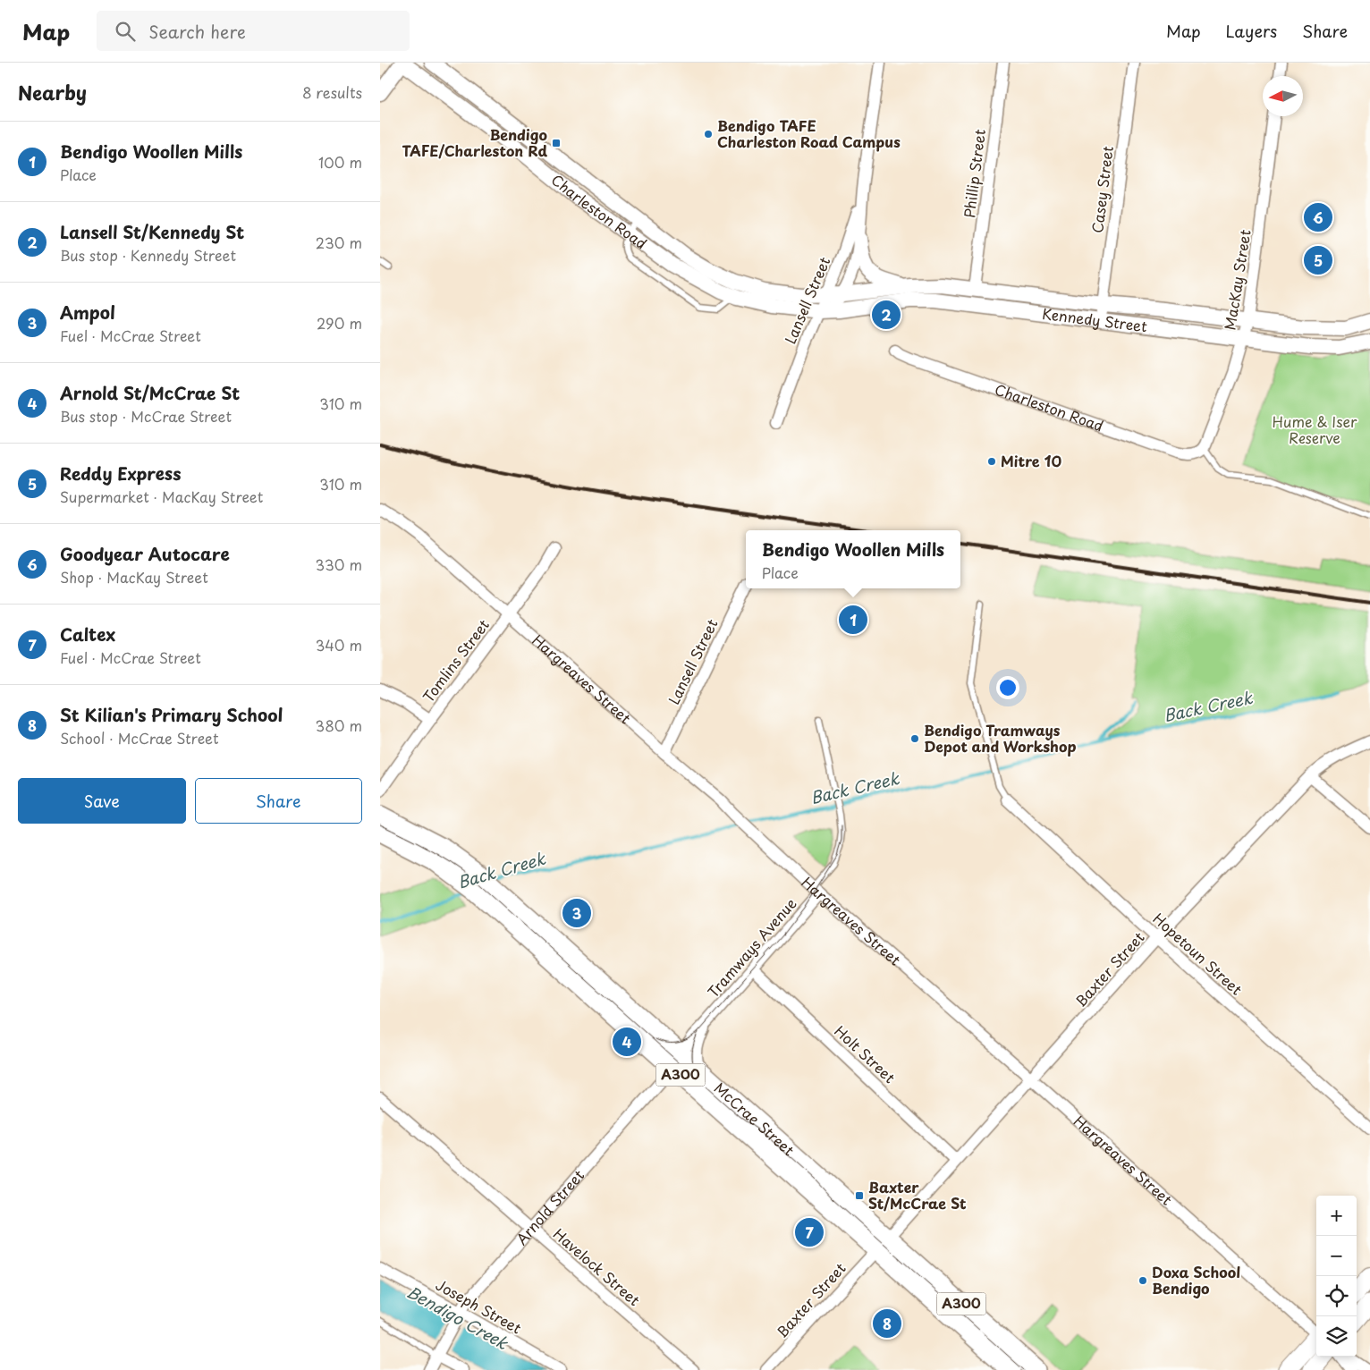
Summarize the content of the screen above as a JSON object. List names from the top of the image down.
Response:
{
  "streets": {
    "highway": ["A300", "McCrae Street"],
    "street": [
      "Phillip Street",
      "Casey Street",
      "Charleston Road",
      "MacKay Street",
      "Lansell Street",
      "Kennedy Street",
      "Tomlins Street",
      "Hargreaves Street",
      "Tramways Avenue",
      "Hopetoun Street",
      "Baxter Street",
      "Holt Street",
      "Arnold Street",
      "Havelock Street",
      "Joseph Street"
    ]
  },
  "crossings": [
    ["Phillip Street", "Kennedy Street"],
    ["Casey Street", "Kennedy Street"],
    ["Charleston Road", "MacKay Street"],
    ["Charleston Road", "Lansell Street"],
    ["Charleston Road", "Kennedy Street"],
    ["MacKay Street", "Kennedy Street"],
    ["Lansell Street", "Kennedy Street"],
    ["Lansell Street", "Hargreaves Street"],
    ["Tomlins Street", "Hargreaves Street"],
    ["Hargreaves Street", "Tramways Avenue"],
    ["Hargreaves Street", "Baxter Street"],
    ["Tramways Avenue", "Holt Street"],
    ["Tramways Avenue", "McCrae Street"],
    ["Tramways Avenue", "Arnold Street"],
    ["Hopetoun Street", "Baxter Street"],
    ["Baxter Street", "Holt Street"],
    ["Baxter Street", "McCrae Street"],
    ["McCrae Street", "Arnold Street"],
    ["Arnold Street", "Havelock Street"],
    ["Arnold Street", "Joseph Street"]
  ],
  "water": ["Back Creek", "Bendigo Creek"],
  "parks": ["Hume & Iser Reserve"],
  "places": {
    "other": [
      "Bendigo TAFE Charleston Road Campus",
      "Mitre 10",
      "Bendigo Tramways Depot and Workshop",
      "Doxa School Bendigo"
    ],
    "transit": ["Bendigo TAFE/Charleston Rd", "Baxter St/McCrae St"]
  },
  "north": "left",
  "page": {
    "header": "Map",
    "search": "Search here",
    "nav": ["Map", "Layers", "Share"],
    "heading": ["Nearby", "8 results"],
    "list": [
      {
        "mark": "1",
        "name": "Bendigo Woollen Mills",
        "note": "Place",
        "value": "100 m"
      },
      {
        "mark": "2",
        "name": "Lansell St/Kennedy St",
        "note": "Bus stop · Kennedy Street",
        "value": "230 m"
      },
      {
        "mark": "3",
        "name": "Ampol",
        "note": "Fuel · McCrae Street",
        "value": "290 m"
      },
      {
        "mark": "4",
        "name": "Arnold St/McCrae St",
        "note": "Bus stop · McCrae Street",
        "value": "310 m"
      },
      {
        "mark": "5",
        "name": "Reddy Express",
        "note": "Supermarket · MacKay Street",
        "value": "310 m"
      },
      {
        "mark": "6",
        "name": "Goodyear Autocare",
        "note": "Shop · MacKay Street",
        "value": "330 m"
      },
      {
        "mark": "7",
        "name": "Caltex",
        "note": "Fuel · McCrae Street",
        "value": "340 m"
      },
      {
        "mark": "8",
        "name": "St Kilian's Primary School",
        "note": "School · McCrae Street",
        "value": "380 m"
      }
    ],
    "pins": [
      "6",
      "5",
      "2",
      "1",
      "3",
      "4",
      "7",
      "8"
    ],
    "popup": ["Bendigo Woollen Mills", "Place"],
    "buttons": ["Save", "Share"],
    "map_buttons": ["+", "−"]
  }
}
